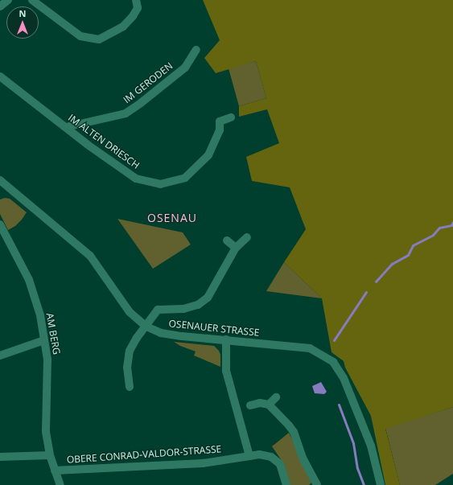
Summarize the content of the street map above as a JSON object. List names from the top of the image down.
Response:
{
  "streets": {
    "street": [
      "IM GERODEN",
      "IM ALTEN DRIESCH",
      "OSENAUER STRASSE",
      "AM BERG",
      "OBERE CONRAD-VALDOR-STRASSE"
    ]
  },
  "crossings": [
    ["IM GERODEN", "IM ALTEN DRIESCH"],
    ["AM BERG", "OBERE CONRAD-VALDOR-STRASSE"]
  ],
  "districts": ["OSENAU"],
  "north": "top"
}
